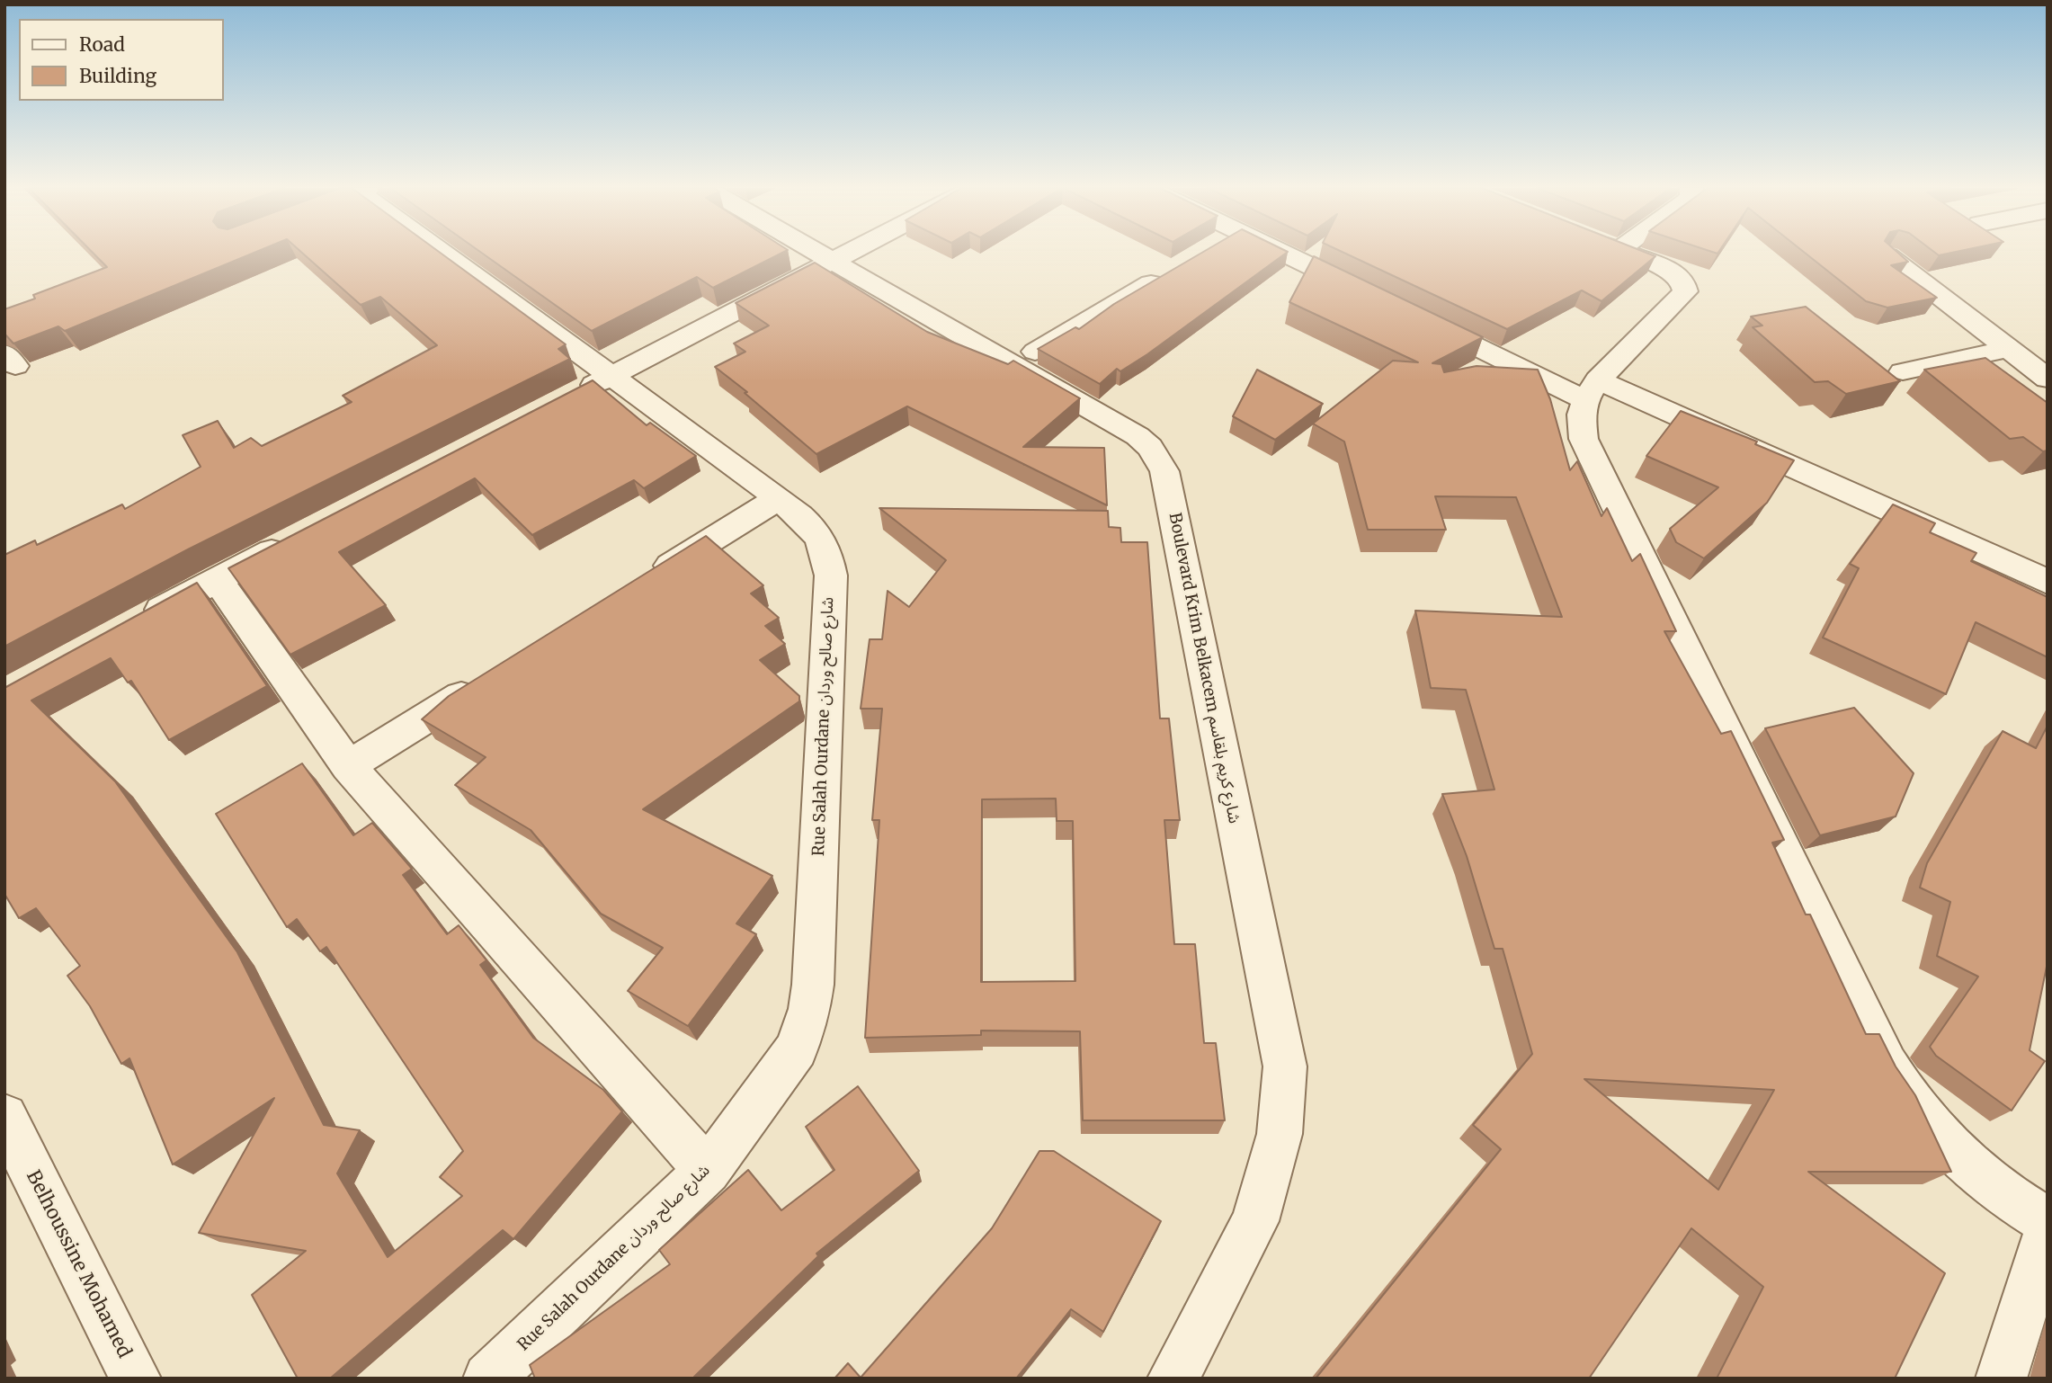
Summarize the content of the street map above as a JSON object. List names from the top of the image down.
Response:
{
  "streets": {
    "street": ["Boulevard Krim Belkacem شارع كريم بلقاسم", "Rue Salah Ourdane شارع صالح وردان", "Belhoussine Mohamed"]
  },
  "legend": ["Road", "Building"]
}
